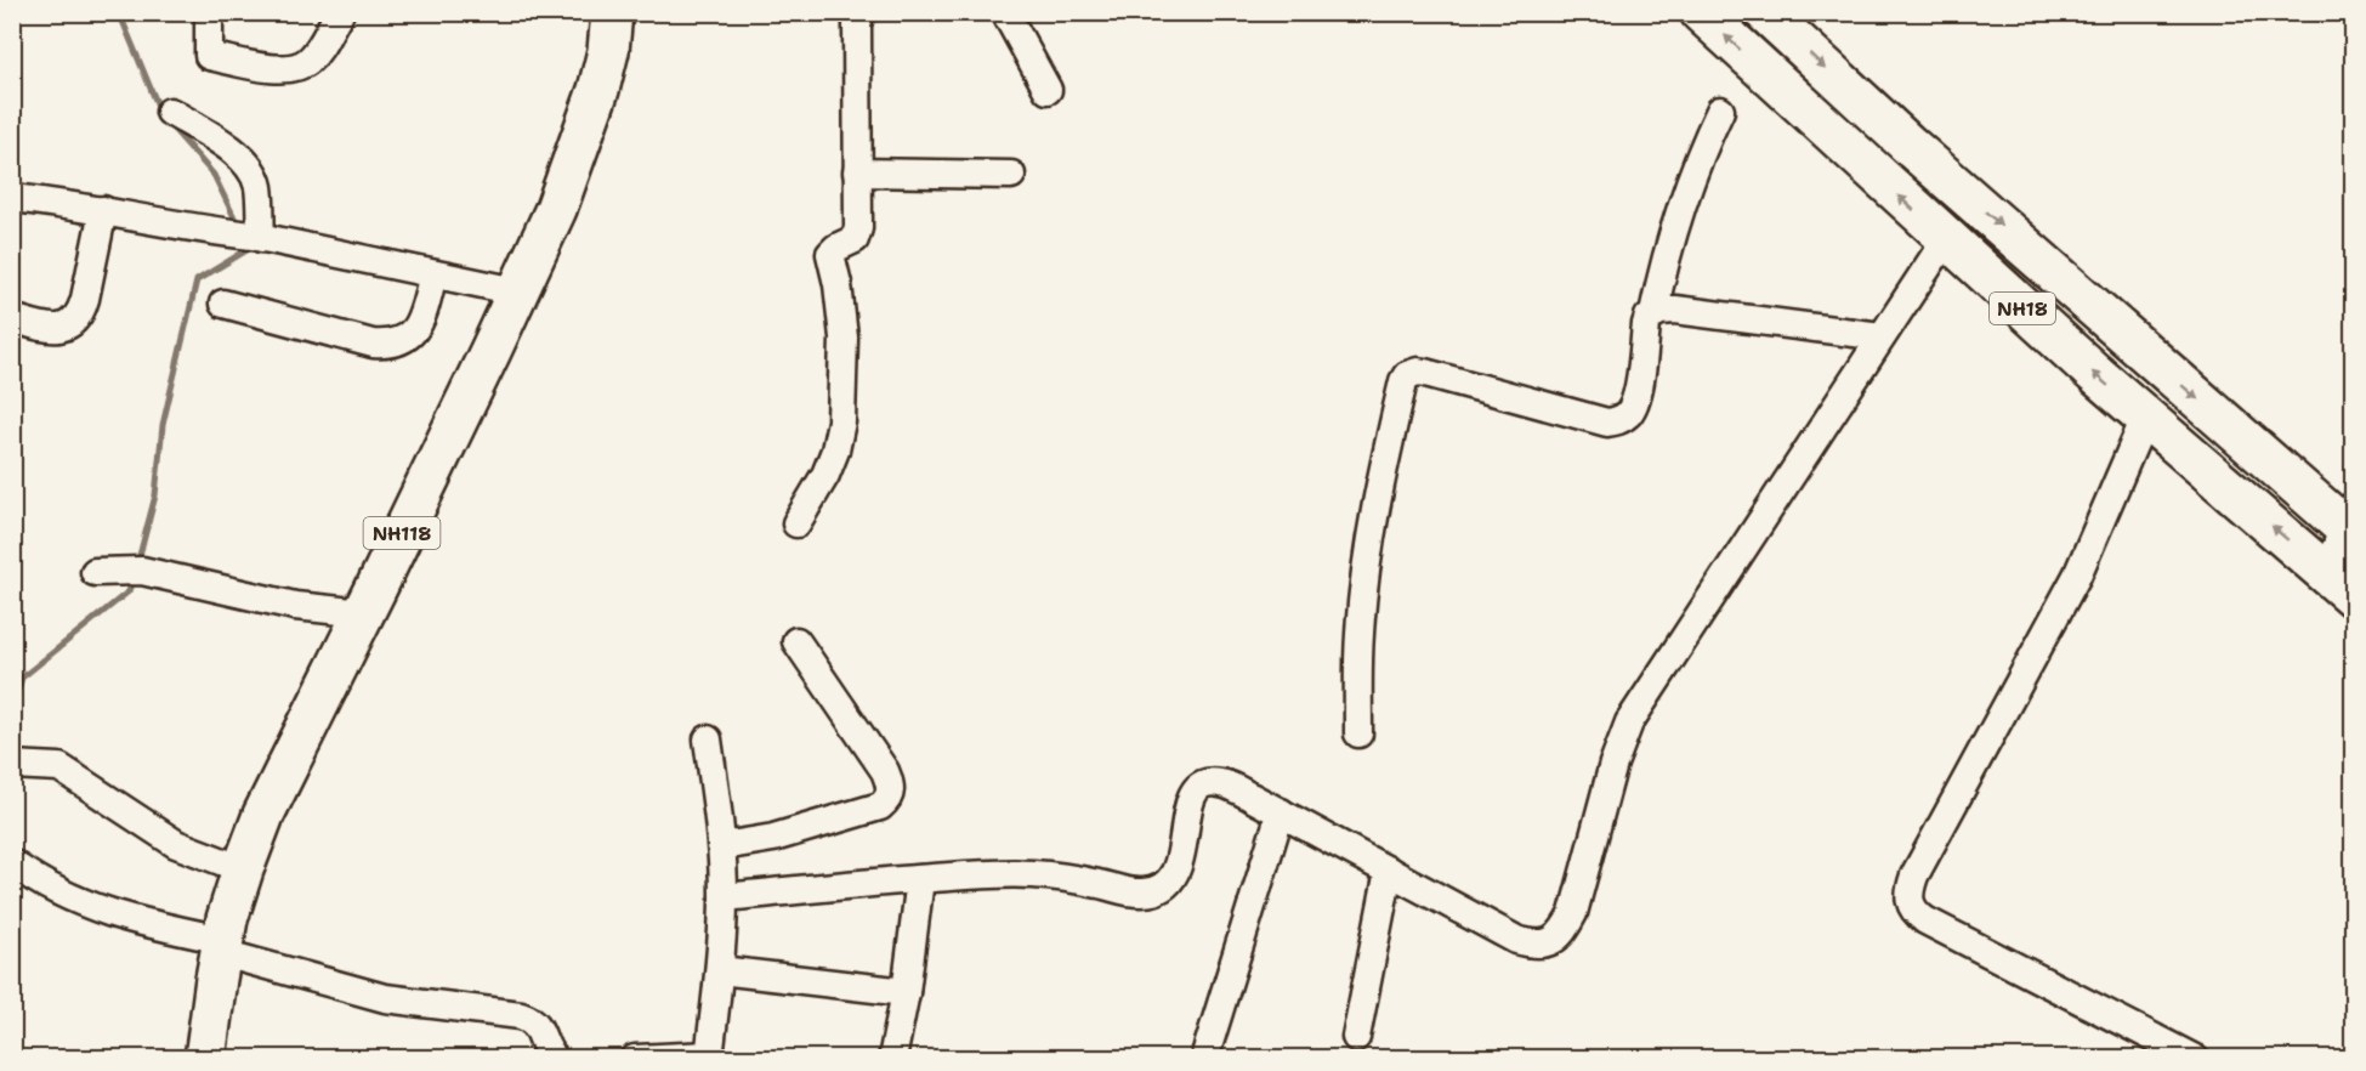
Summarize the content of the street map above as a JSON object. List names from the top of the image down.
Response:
{
  "streets": {
    "highway": ["NH18", "NH118"]
  }
}
